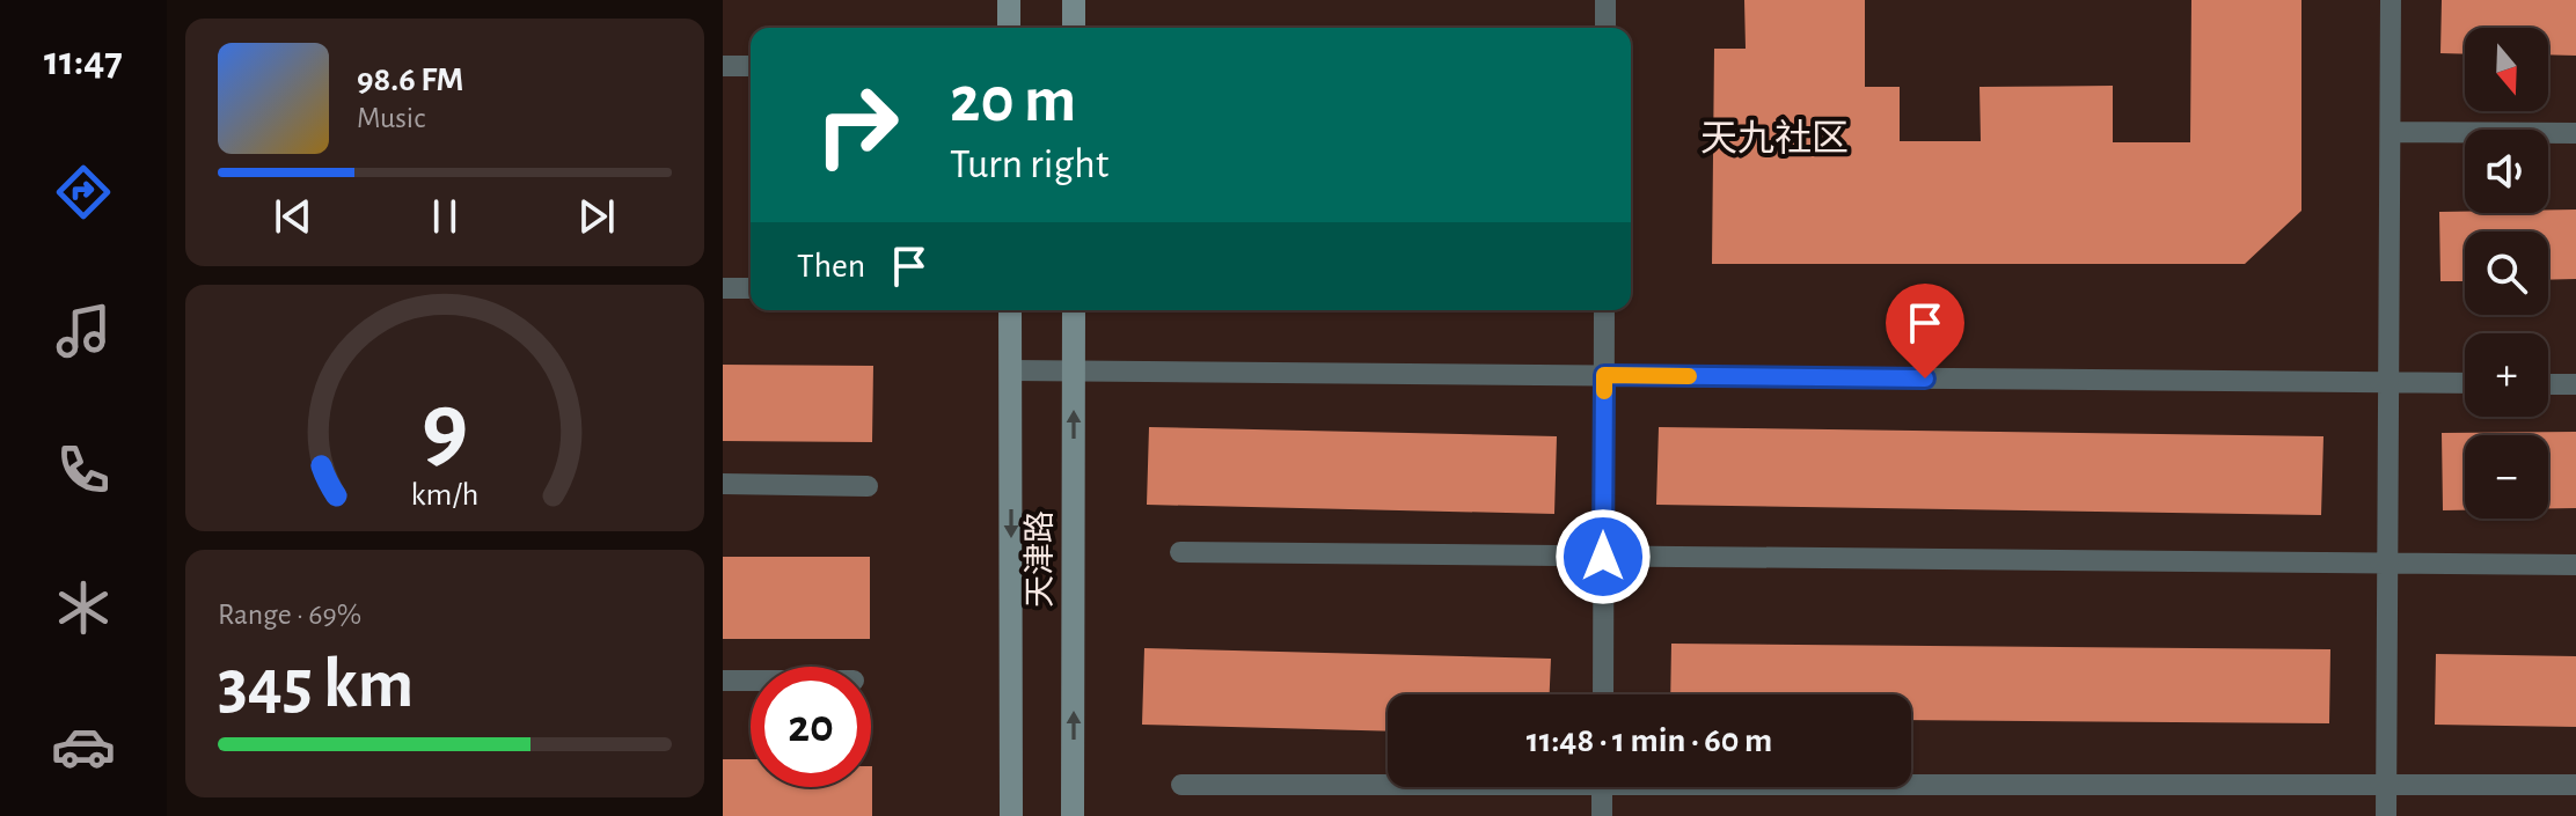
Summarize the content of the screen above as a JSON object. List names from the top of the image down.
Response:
{
  "streets": {
    "main road": ["天津路"]
  },
  "districts": ["天九社区"],
  "north": "bottom",
  "page": {
    "tabs": "11:47",
    "map_buttons": ["+", "−"],
    "turn": ["20 m", "Turn right"],
    "song": ["98.6 FM", "Music"],
    "then": "Then",
    "tile": ["Range · 69%", "345 km"],
    "limit": "20",
    "trip": "11:48 · 1 min · 60 m",
    "gauge": ["9", "km/h"]
  }
}
